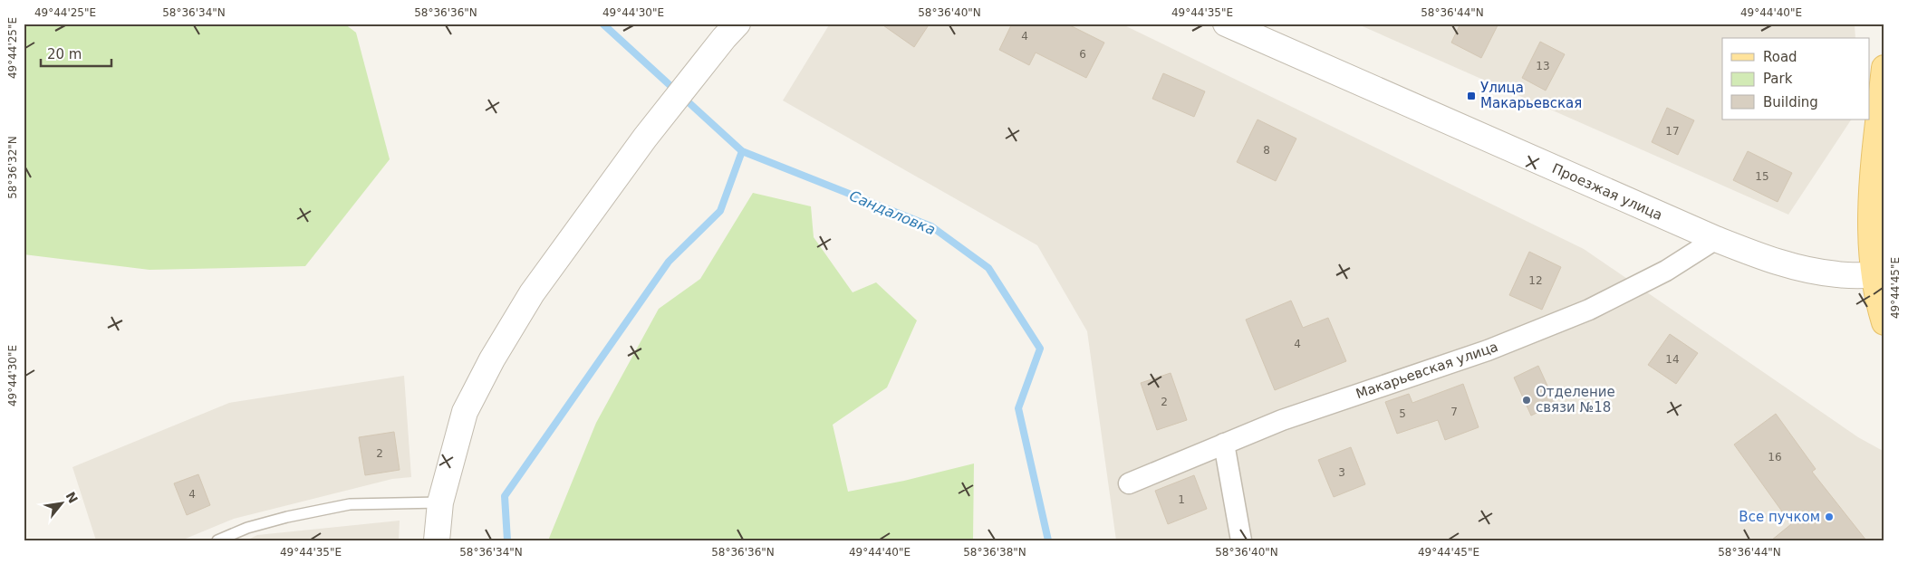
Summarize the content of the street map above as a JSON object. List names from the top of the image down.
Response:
{
  "streets": {
    "street": ["Проезжая улица", "Макарьевская улица"]
  },
  "crossings": [
    ["Проезжая улица", "Макарьевская улица"]
  ],
  "water": ["Сандаловка"],
  "places": {
    "transit": ["Улица Макарьевская"],
    "other": ["Отделение связи №18", "Все пучком"]
  },
  "house_numbers": [
    "4",
    "6",
    "13",
    "17",
    "8",
    "15",
    "12",
    "4",
    "14",
    "2",
    "7",
    "5",
    "2",
    "16",
    "3",
    "4",
    "1"
  ],
  "legend": ["Road", "Park", "Building"],
  "scale_bar": "20 m",
  "north": "top right",
  "coordinates": [
    "49°44'25\"E",
    "58°36'34\"N",
    "58°36'36\"N",
    "49°44'30\"E",
    "58°36'40\"N",
    "49°44'35\"E",
    "58°36'44\"N",
    "49°44'40\"E",
    "58°36'32\"N",
    "49°44'45\"E",
    "58°36'38\"N"
  ]
}
